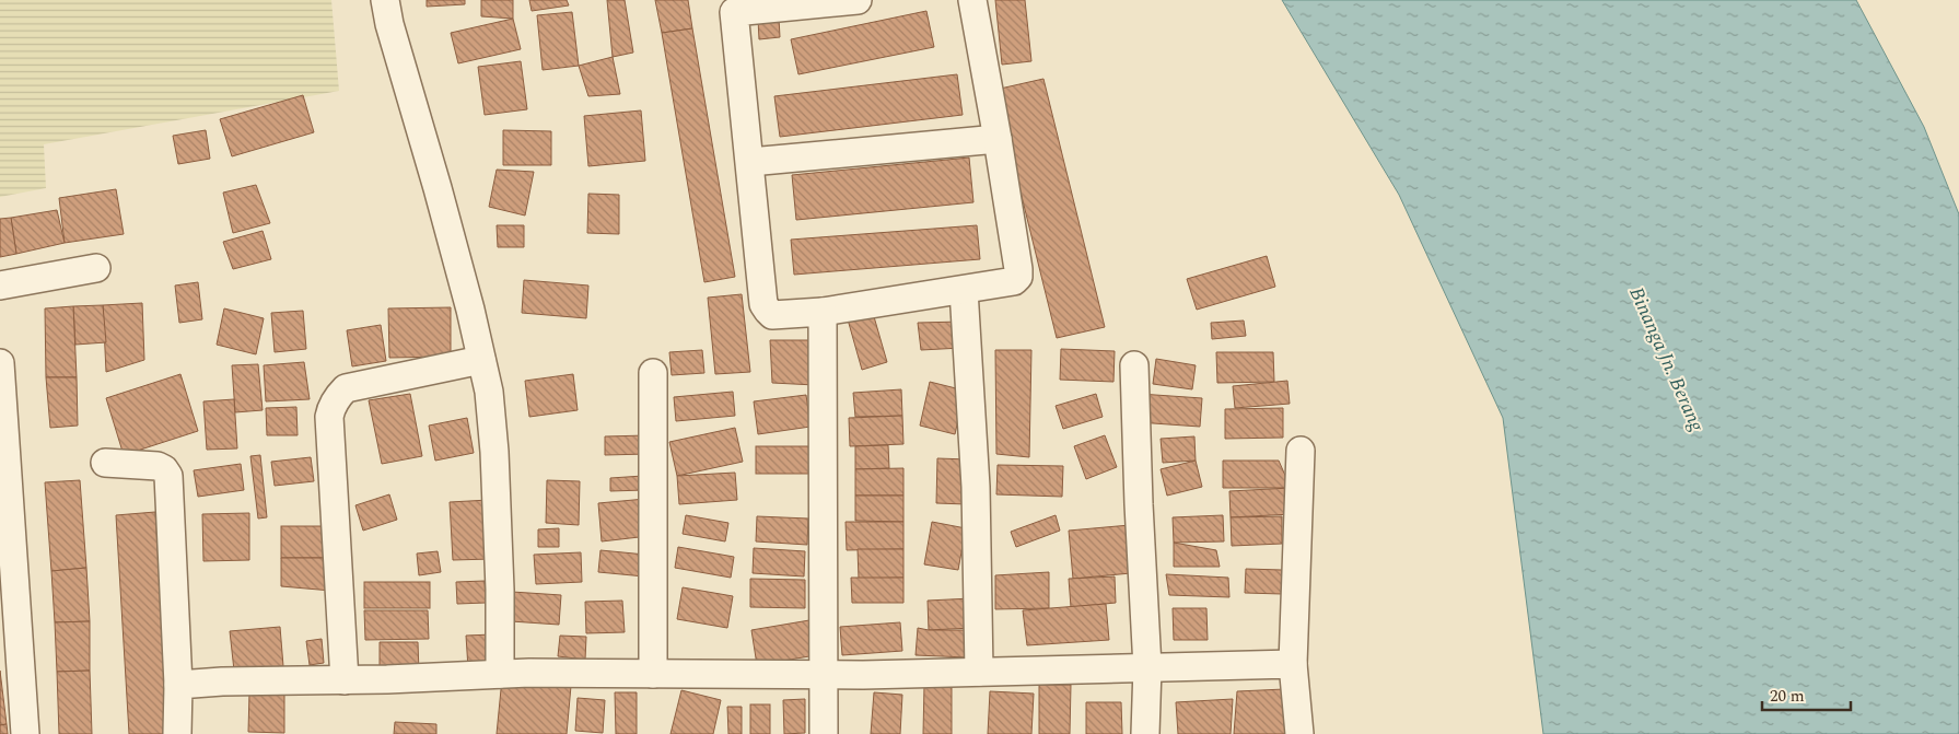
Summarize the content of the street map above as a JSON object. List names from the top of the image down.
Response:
{
  "water": ["Binanga Jn. Berang"],
  "scale_bar": "20 m"
}
